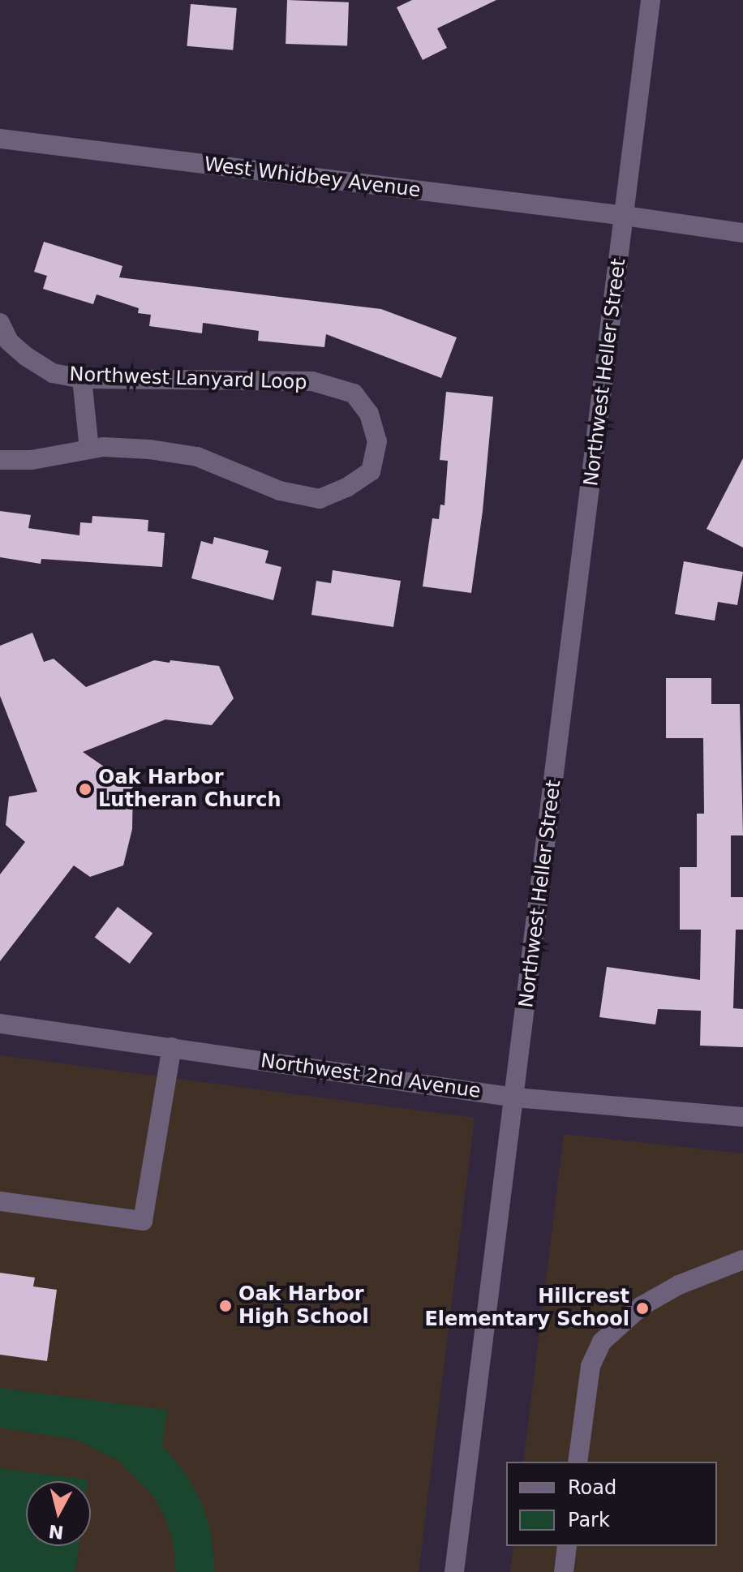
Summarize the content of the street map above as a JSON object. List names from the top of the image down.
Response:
{
  "streets": {
    "street": [
      "West Whidbey Avenue",
      "Northwest Heller Street",
      "Northwest Lanyard Loop",
      "Northwest 2nd Avenue"
    ]
  },
  "crossings": [
    ["West Whidbey Avenue", "Northwest Heller Street"],
    ["Northwest Heller Street", "Northwest 2nd Avenue"]
  ],
  "places": ["Oak Harbor Lutheran Church", "Oak Harbor High School", "Hillcrest Elementary School"],
  "legend": ["Road", "Park"],
  "north": "bottom"
}
